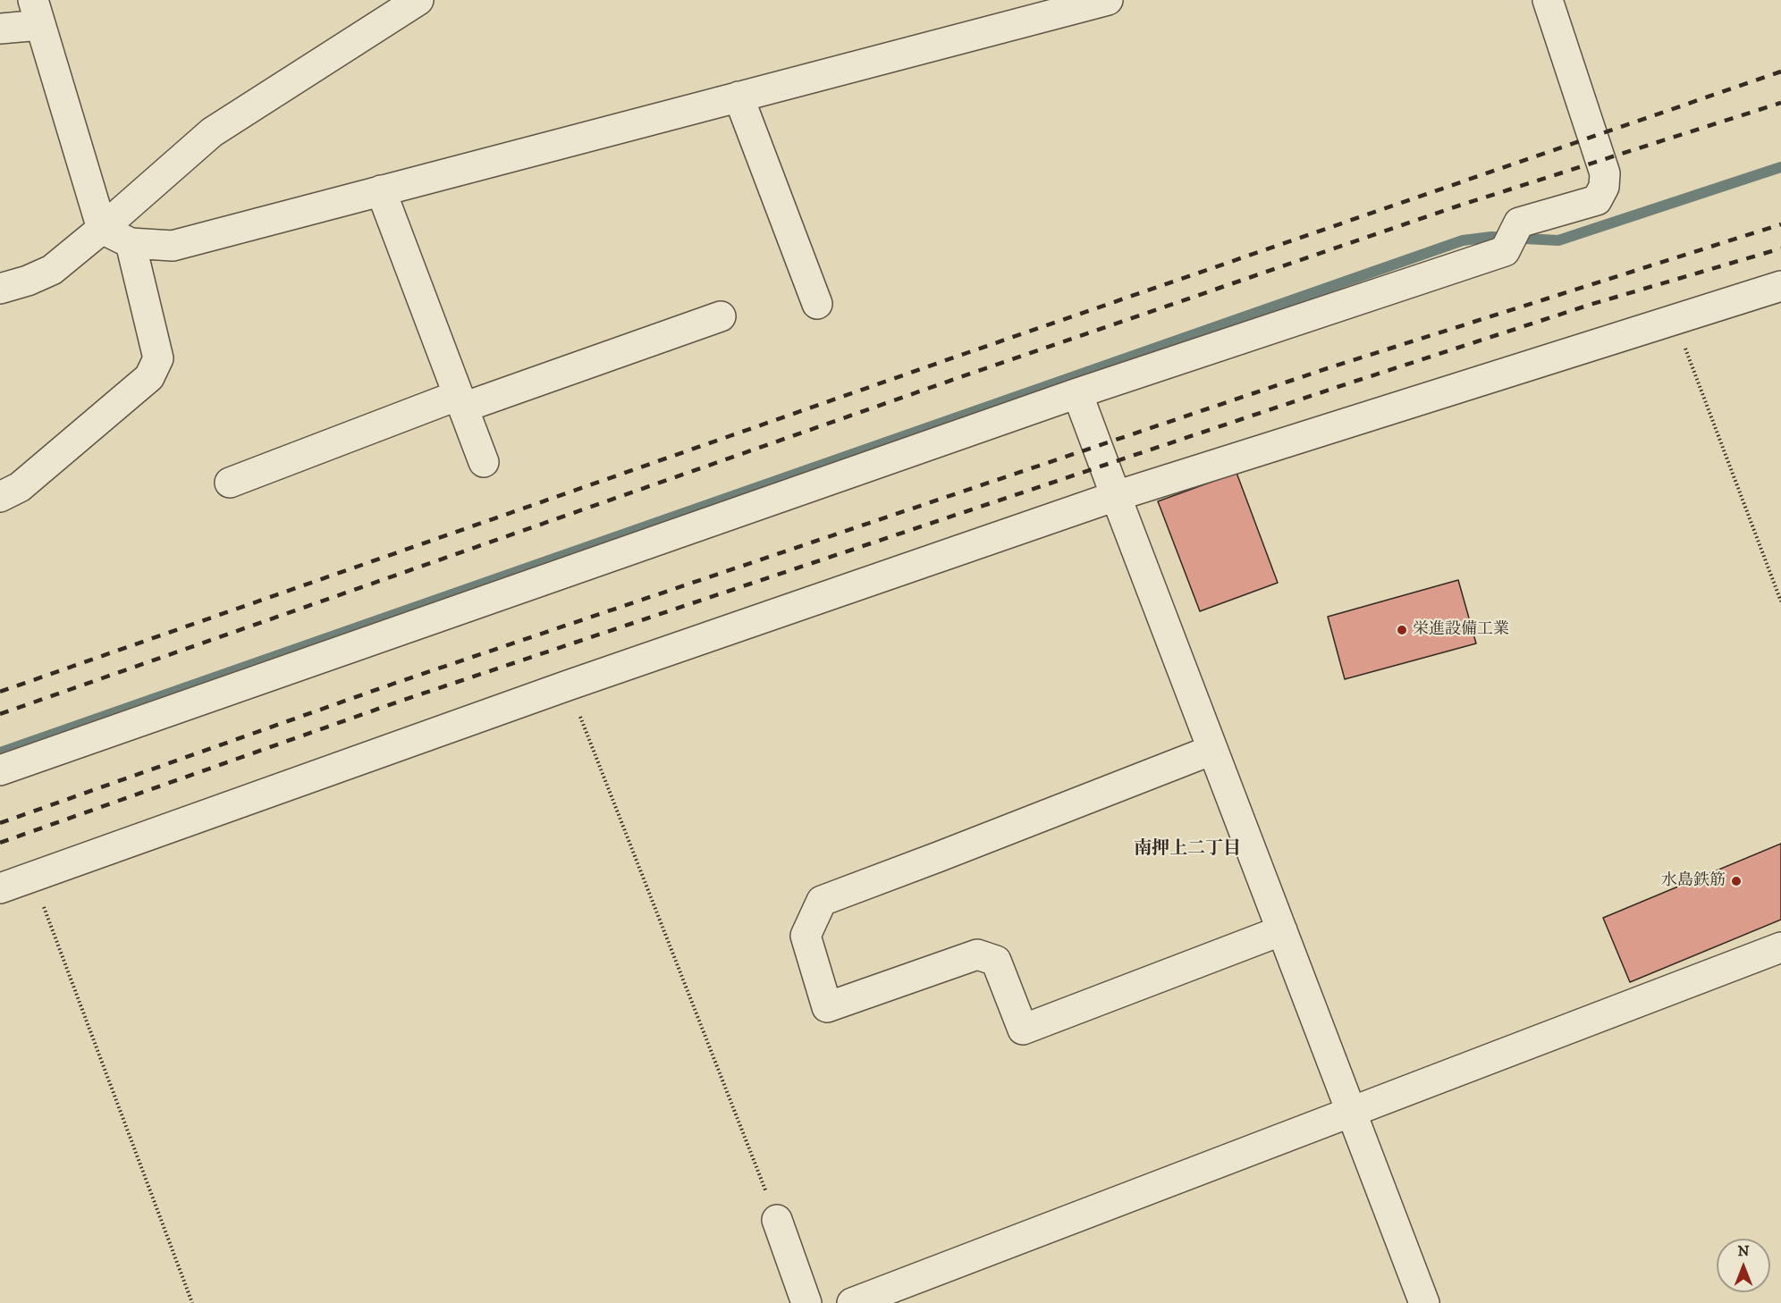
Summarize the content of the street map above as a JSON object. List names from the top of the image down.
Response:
{
  "districts": ["南押上二丁目"],
  "places": ["栄進設備工業", "水島鉄筋"],
  "north": "top"
}
